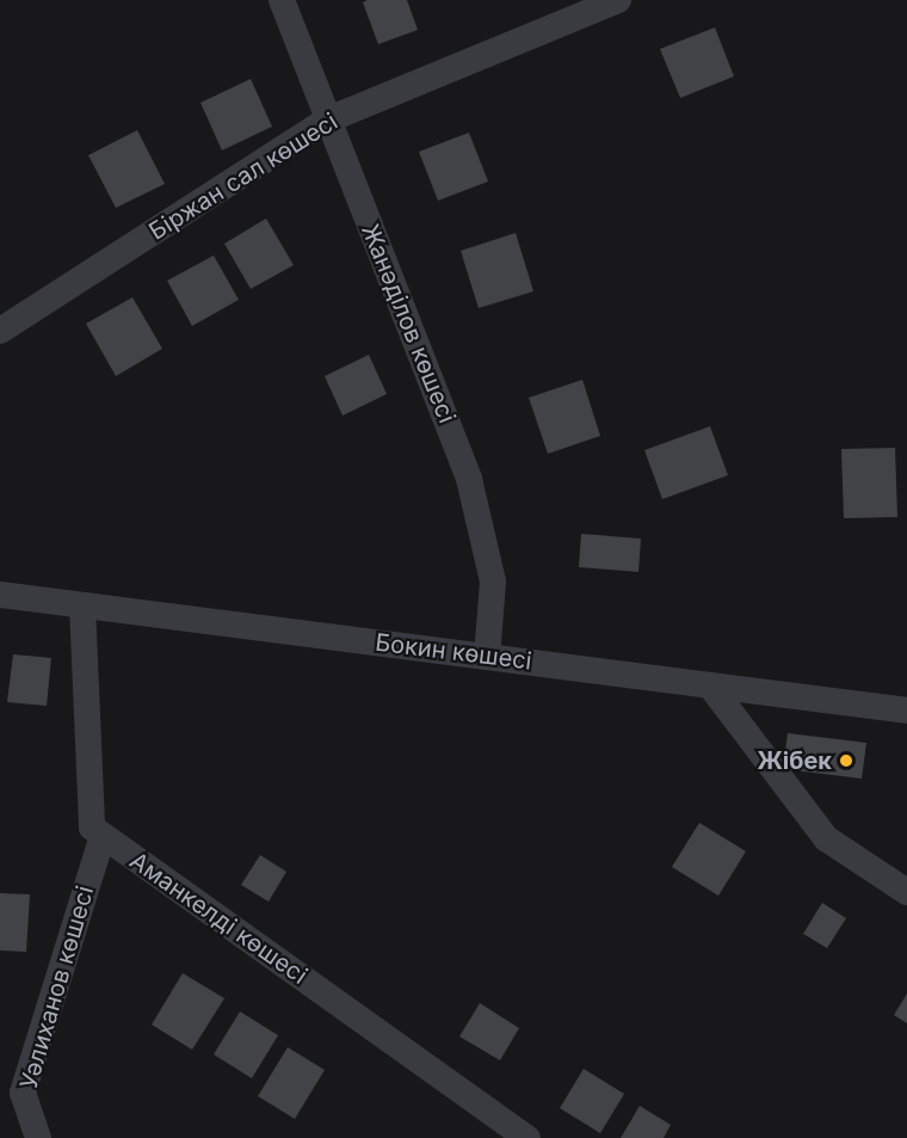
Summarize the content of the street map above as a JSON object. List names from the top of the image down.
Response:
{
  "streets": {
    "street": [
      "Біржан сал көшесі",
      "Жанәділов көшесі",
      "Бокин көшесі",
      "Аманкелді көшесі",
      "Уәлиханов көшесі"
    ]
  },
  "crossings": [
    ["Біржан сал көшесі", "Жанәділов көшесі"],
    ["Жанәділов көшесі", "Бокин көшесі"],
    ["Аманкелді көшесі", "Уәлиханов көшесі"]
  ],
  "places": ["Жібек"]
}
